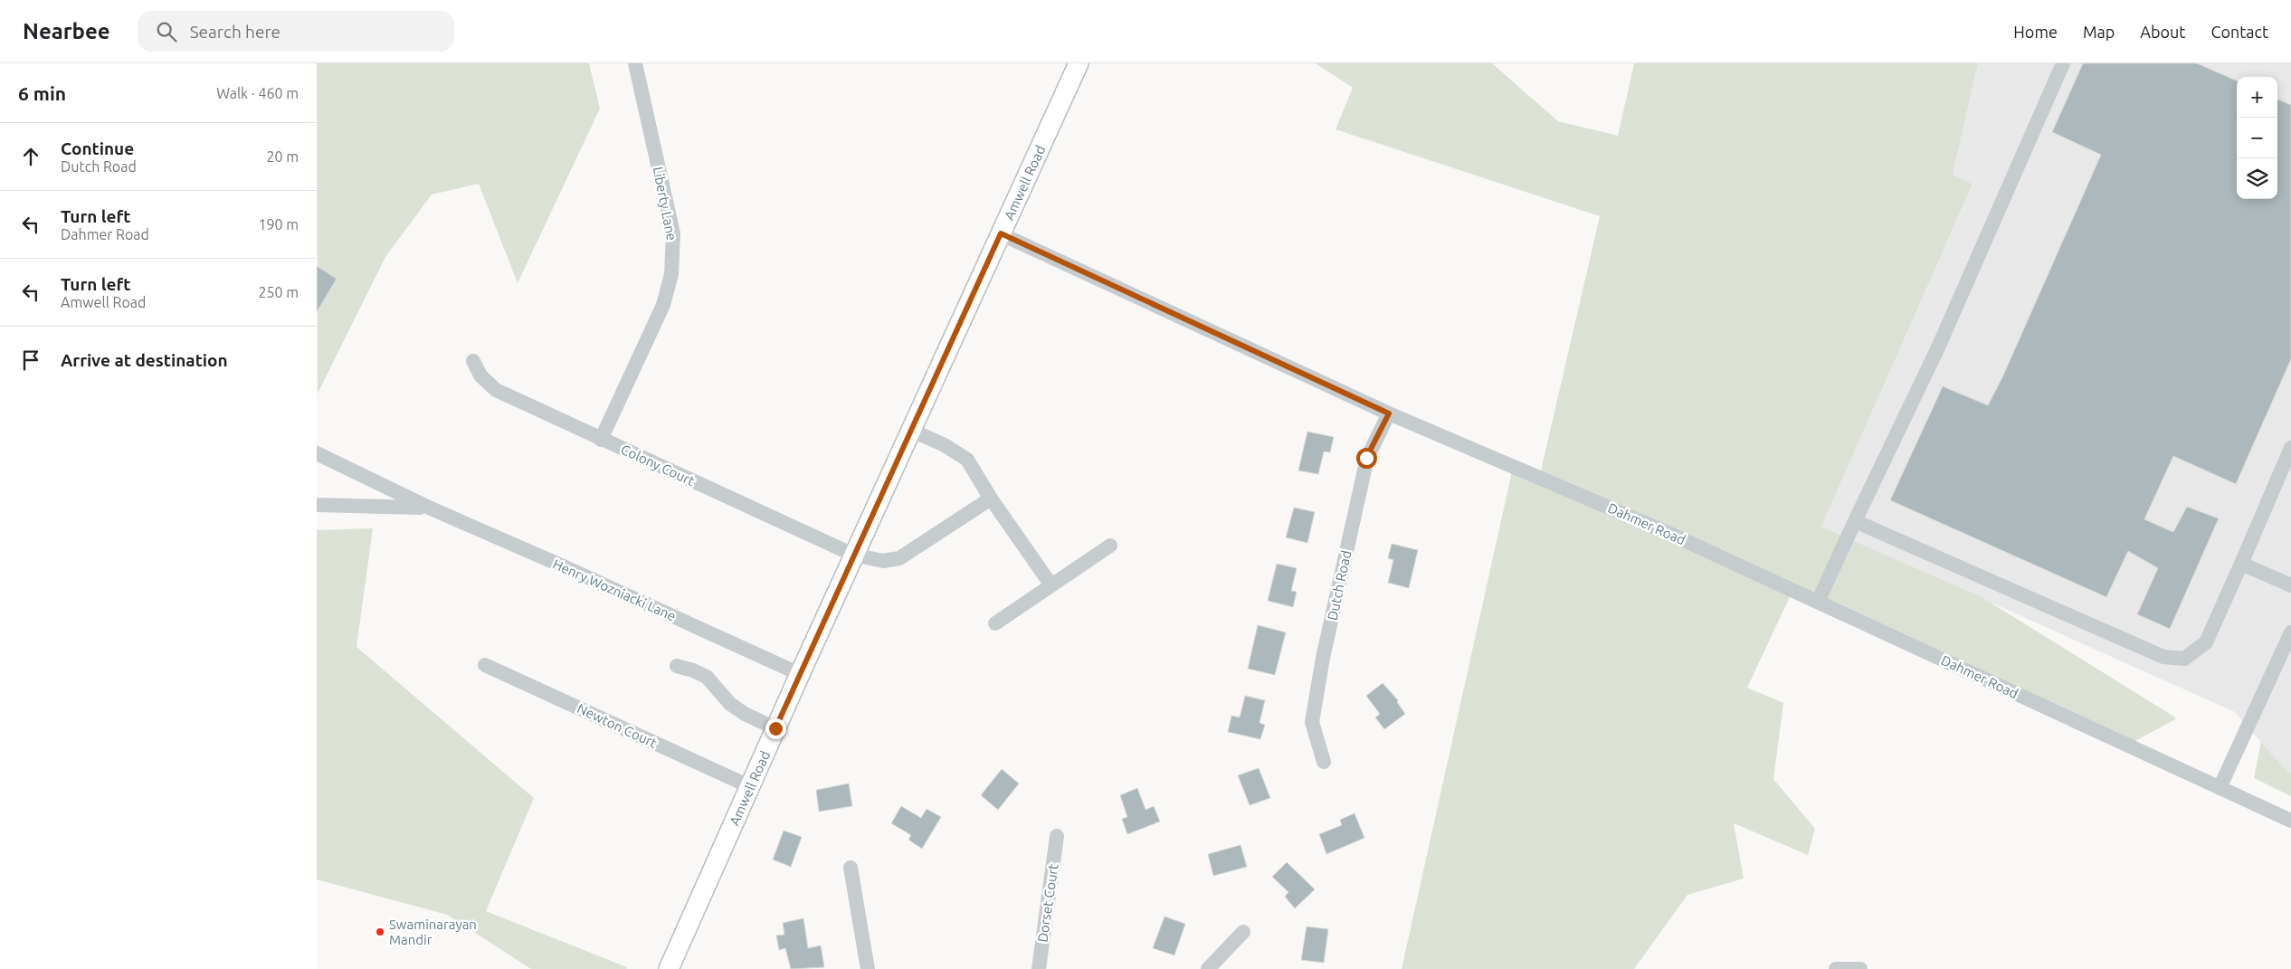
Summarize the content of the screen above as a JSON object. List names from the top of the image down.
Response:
{
  "streets": {
    "main road": ["Amwell Road"],
    "street": [
      "Liberty Lane",
      "Colony Court",
      "Dahmer Road",
      "Dutch Road",
      "Henry Wozniacki Lane",
      "Newton Court",
      "Dorset Court"
    ]
  },
  "crossings": [
    ["Amwell Road", "Colony Court"],
    ["Amwell Road", "Dahmer Road"],
    ["Amwell Road", "Henry Wozniacki Lane"],
    ["Amwell Road", "Newton Court"],
    ["Liberty Lane", "Colony Court"],
    ["Dahmer Road", "Dutch Road"]
  ],
  "places": ["Swaminarayan Mandir"],
  "page": {
    "header": "Nearbee",
    "search": "Search here",
    "nav": [
      "Home",
      "Map",
      "About",
      "Contact"
    ],
    "heading": ["6 min", "Walk · 460 m"],
    "map_buttons": ["+", "−"],
    "list": [
      ["Continue", "Dutch Road", "20 m"],
      ["Turn left", "Dahmer Road", "190 m"],
      ["Turn left", "Amwell Road", "250 m"],
      "Arrive at destination"
    ]
  }
}
